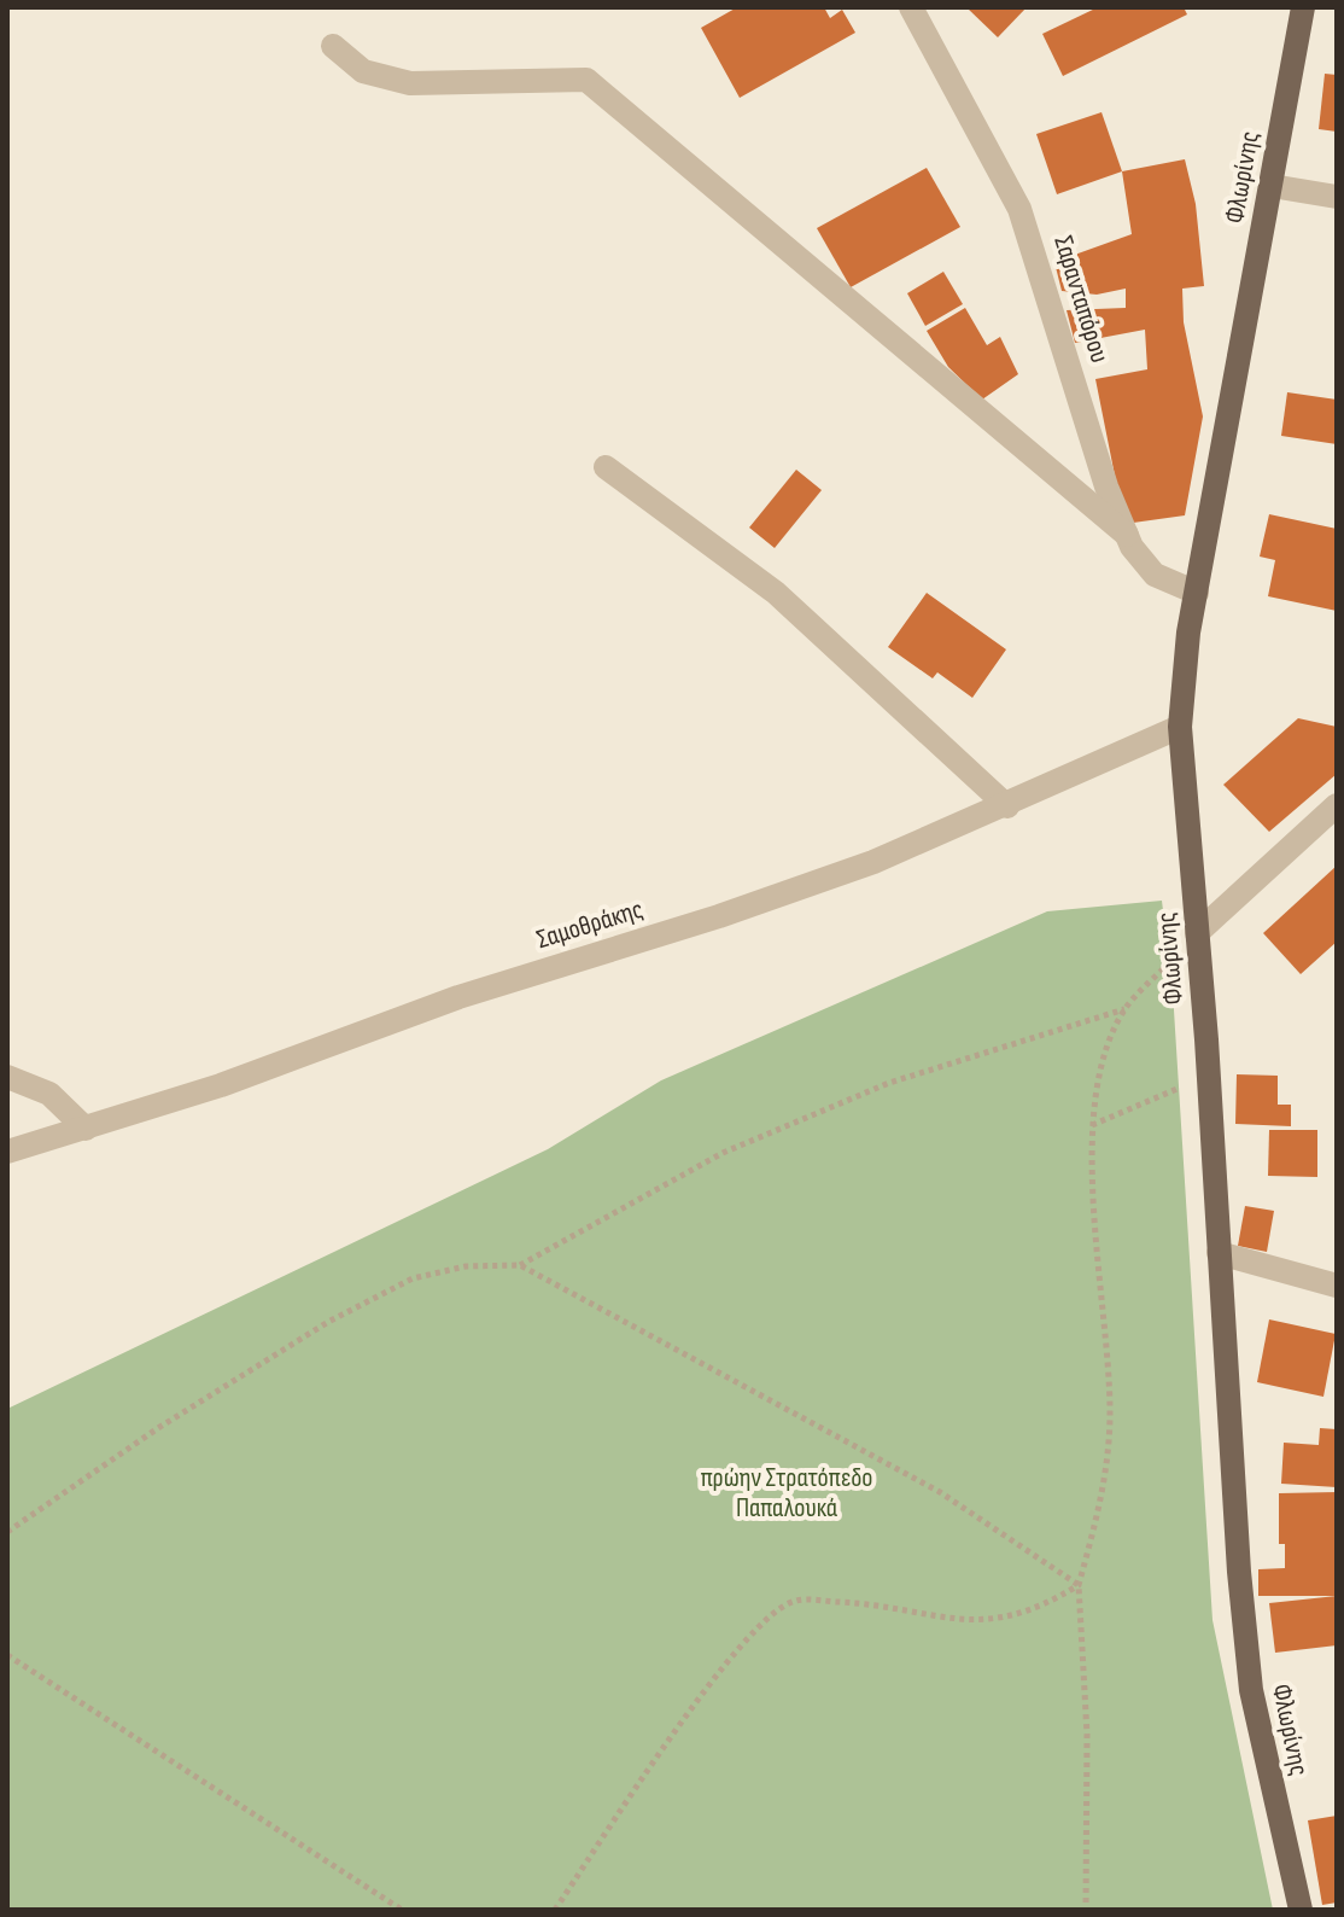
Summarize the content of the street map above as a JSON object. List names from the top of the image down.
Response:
{
  "streets": {
    "main road": ["Φλωρίνης"],
    "street": ["Σαρανταπόρου", "Σαμοθράκης"]
  },
  "crossings": [
    ["Φλωρίνης", "Σαρανταπόρου"],
    ["Φλωρίνης", "Σαμοθράκης"]
  ],
  "parks": ["πρώην Στρατόπεδο Παπαλουκά"]
}
